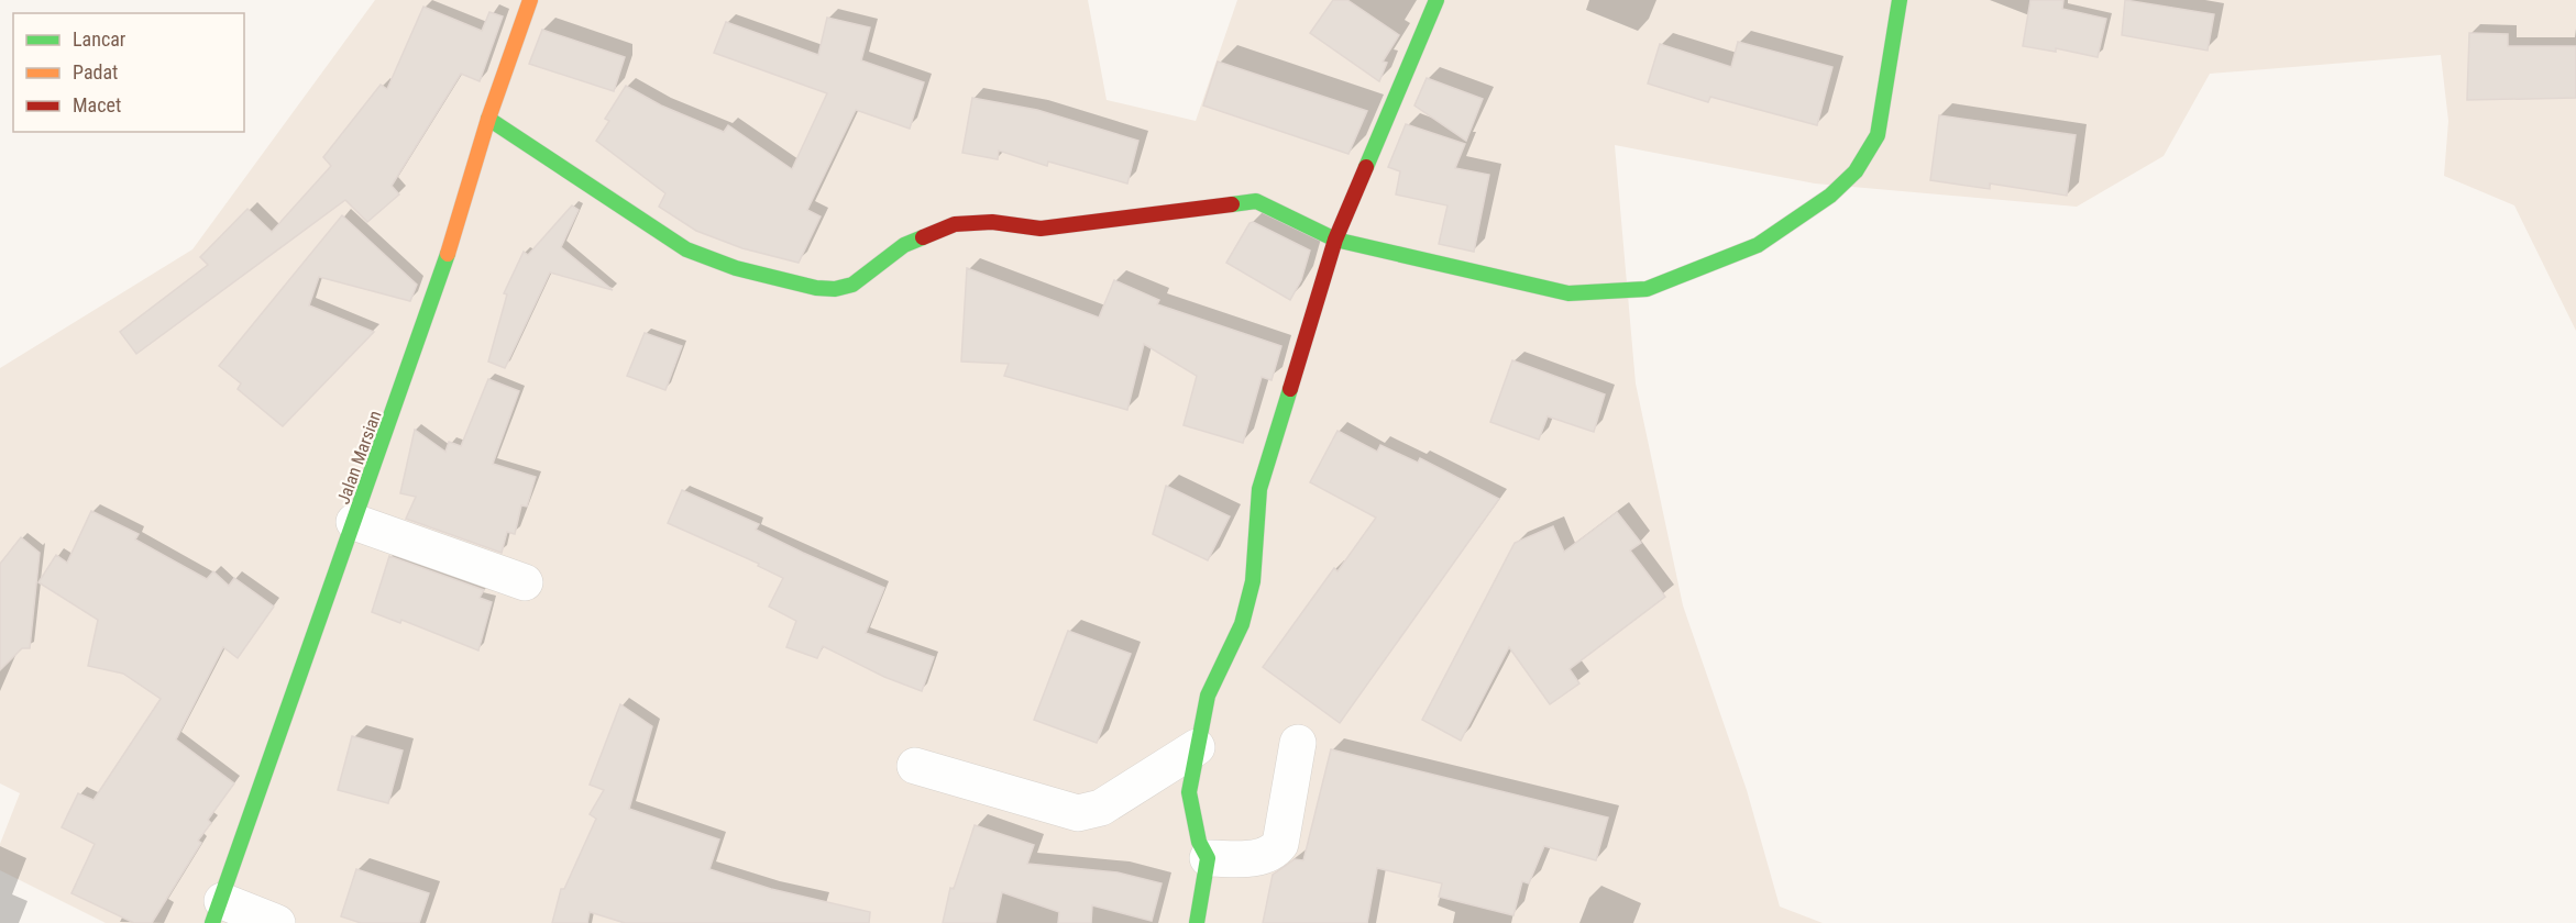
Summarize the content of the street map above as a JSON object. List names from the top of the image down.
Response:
{
  "streets": {
    "street": ["Jalan Marsian"]
  },
  "legend": ["Lancar", "Padat", "Macet"]
}
